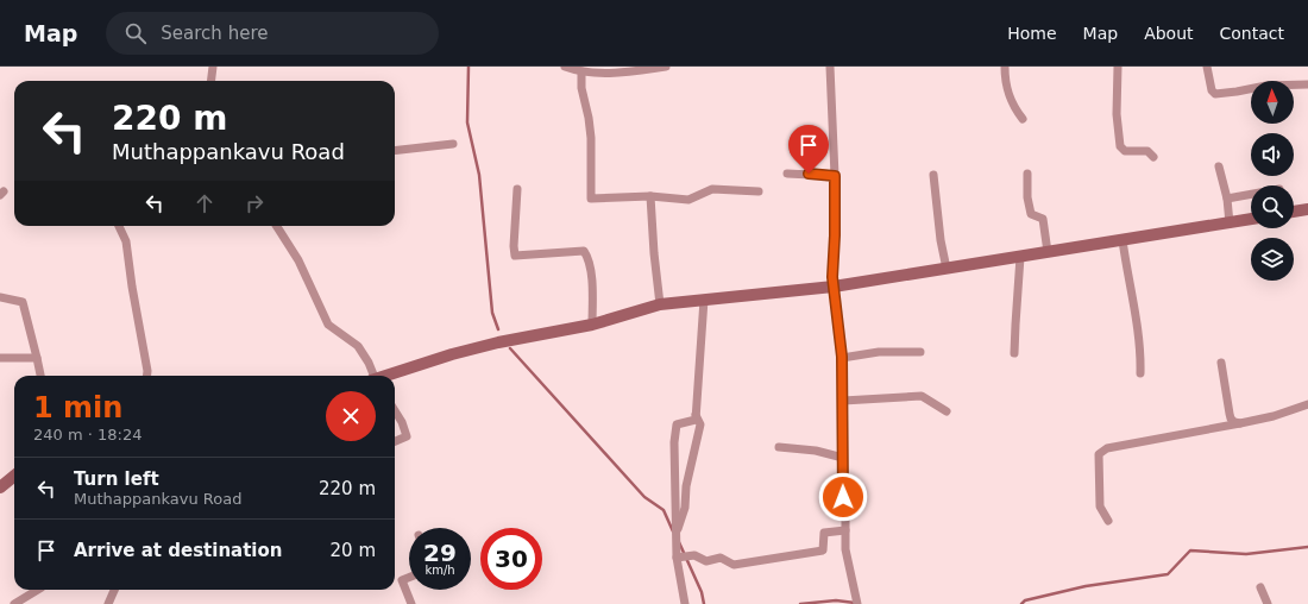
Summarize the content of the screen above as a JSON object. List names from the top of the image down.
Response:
{
  "north": "top",
  "page": {
    "header": "Map",
    "search": "Search here",
    "nav": [
      "Home",
      "Map",
      "About",
      "Contact"
    ],
    "turn": ["220 m", "Muthappankavu Road"],
    "heading": ["1 min", "240 m · 18:24"],
    "list": [
      {
        "name": "Turn left",
        "note": "Muthappankavu Road",
        "value": "220 m"
      },
      {
        "name": "Arrive at destination",
        "value": "20 m"
      }
    ],
    "speed": "29 km/h",
    "limit": "30"
  }
}
